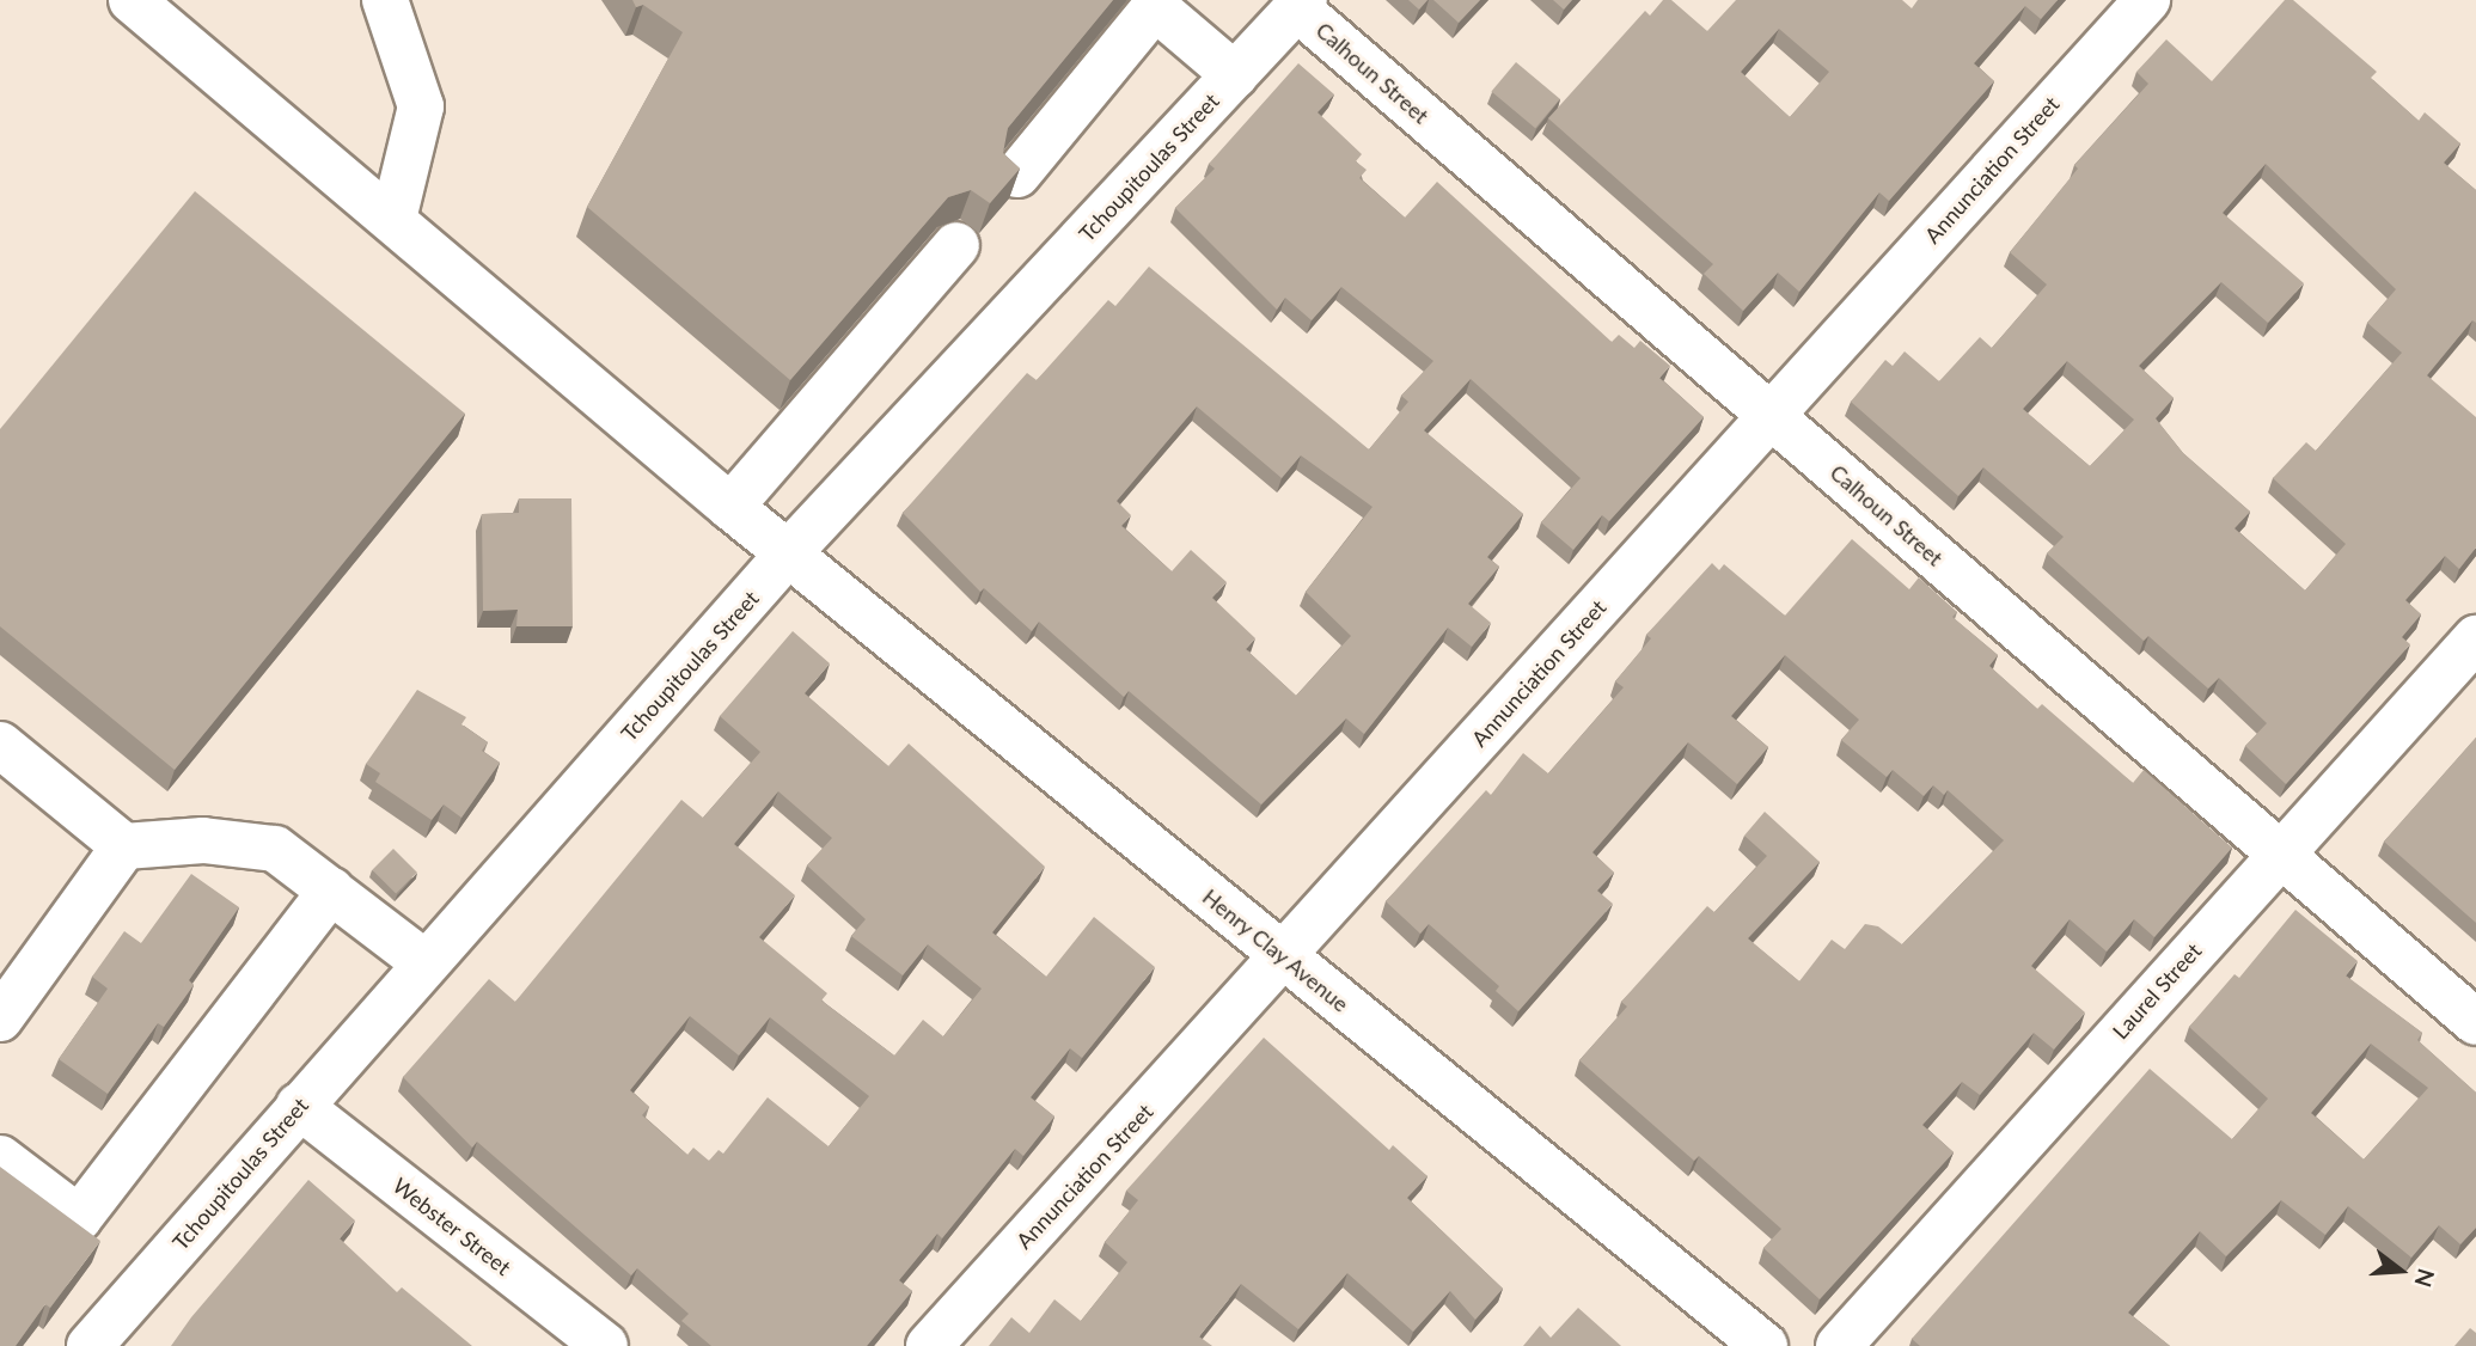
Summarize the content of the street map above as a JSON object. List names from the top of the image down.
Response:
{
  "streets": {
    "street": [
      "Calhoun Street",
      "Tchoupitoulas Street",
      "Annunciation Street",
      "Henry Clay Avenue",
      "Laurel Street",
      "Webster Street"
    ]
  },
  "crossings": [
    ["Calhoun Street", "Tchoupitoulas Street"],
    ["Calhoun Street", "Annunciation Street"],
    ["Calhoun Street", "Laurel Street"],
    ["Tchoupitoulas Street", "Henry Clay Avenue"],
    ["Tchoupitoulas Street", "Webster Street"],
    ["Annunciation Street", "Henry Clay Avenue"]
  ],
  "north": "right"
}
